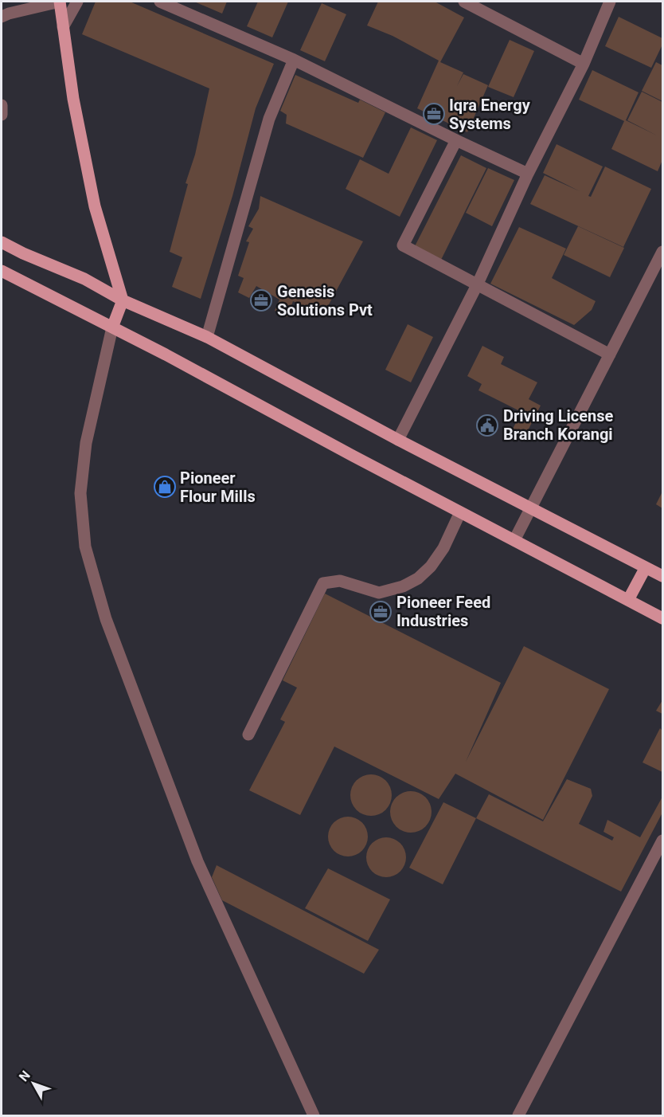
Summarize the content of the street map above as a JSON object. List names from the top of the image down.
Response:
{
  "places": {
    "office": ["Iqra Energy Systems", "Genesis Solutions Pvt", "Pioneer Feed Industries"],
    "public building": ["Driving License Branch Korangi"],
    "shop": ["Pioneer Flour Mills"]
  },
  "north": "top left"
}
